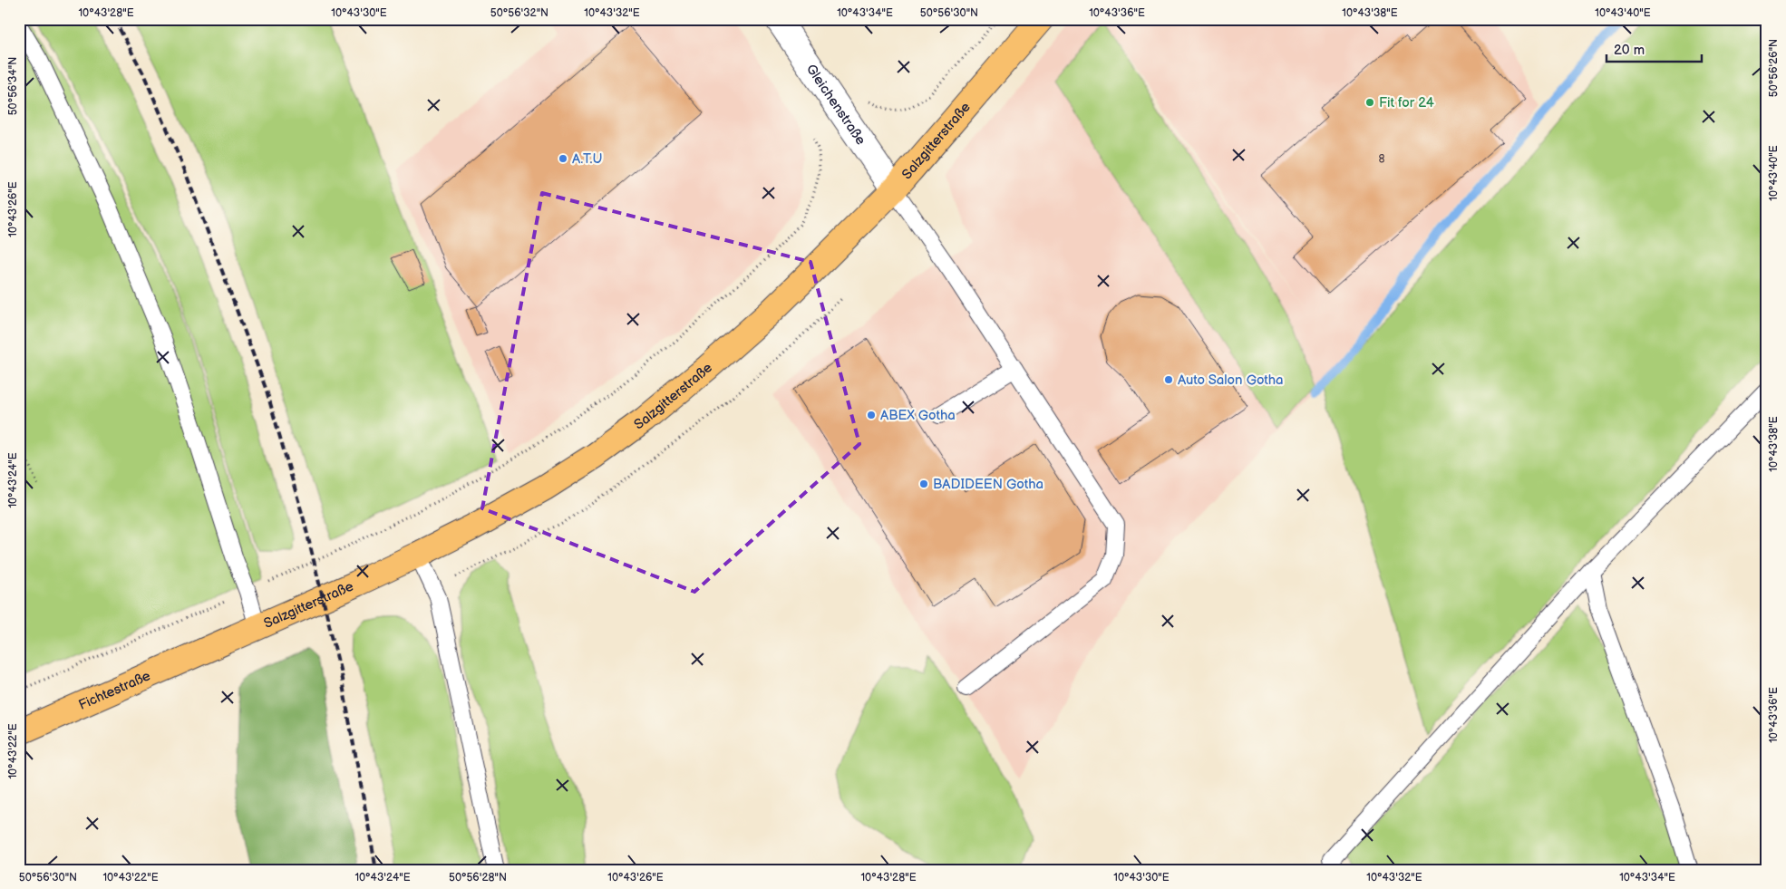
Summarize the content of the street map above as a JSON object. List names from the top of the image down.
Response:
{
  "streets": {
    "main road": ["Salzgitterstraße", "Fichtestraße"],
    "street": ["Gleichenstraße"]
  },
  "crossings": [
    ["Gleichenstraße", "Salzgitterstraße"],
    ["Salzgitterstraße", "Fichtestraße"]
  ],
  "places": [
    "Fit for 24",
    "A.T.U",
    "Auto Salon Gotha",
    "ABEX Gotha",
    "BADIDEEN Gotha"
  ],
  "house_numbers": ["8"],
  "scale_bar": "20 m",
  "coordinates": [
    "10°43'28\"E",
    "10°43'30\"E",
    "50°56'32\"N",
    "10°43'32\"E",
    "10°43'34\"E",
    "50°56'30\"N",
    "10°43'36\"E",
    "10°43'38\"E",
    "10°43'40\"E",
    "50°56'26\"N",
    "50°56'34\"N",
    "10°43'26\"E",
    "10°43'24\"E",
    "10°43'22\"E",
    "50°56'28\"N"
  ]
}
